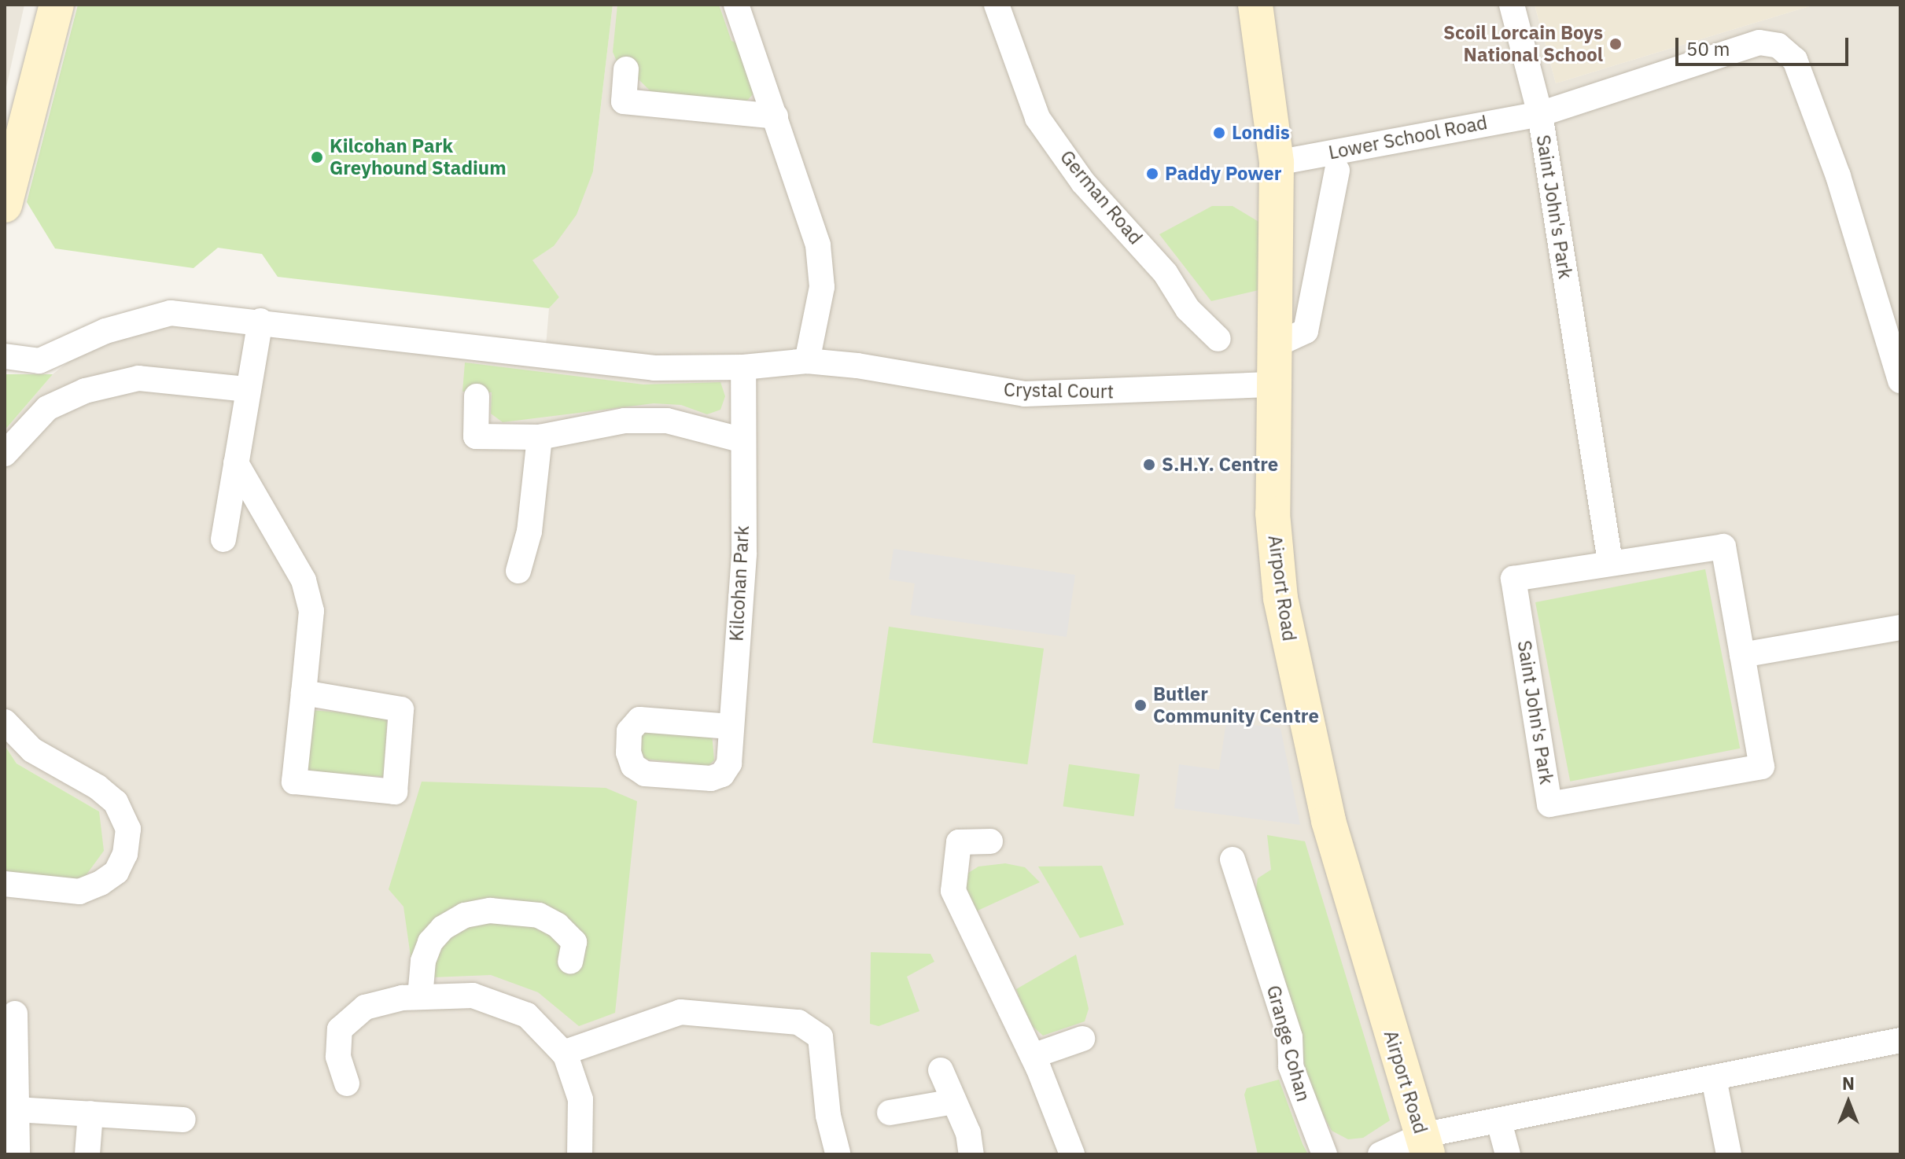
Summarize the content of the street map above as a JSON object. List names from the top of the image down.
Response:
{
  "streets": {
    "main road": ["Airport Road"],
    "street": [
      "Lower School Road",
      "German Road",
      "Saint John's Park",
      "Crystal Court",
      "Kilcohan Park",
      "Grange Cohan"
    ]
  },
  "crossings": [
    ["Lower School Road", "Saint John's Park"],
    ["Lower School Road", "Airport Road"],
    ["Crystal Court", "Kilcohan Park"],
    ["Crystal Court", "Airport Road"]
  ],
  "places": [
    "Scoil Lorcain Boys National School",
    "Londis",
    "Kilcohan Park Greyhound Stadium",
    "Paddy Power",
    "S.H.Y. Centre",
    "Butler Community Centre"
  ],
  "scale_bar": "50 m",
  "north": "top"
}
